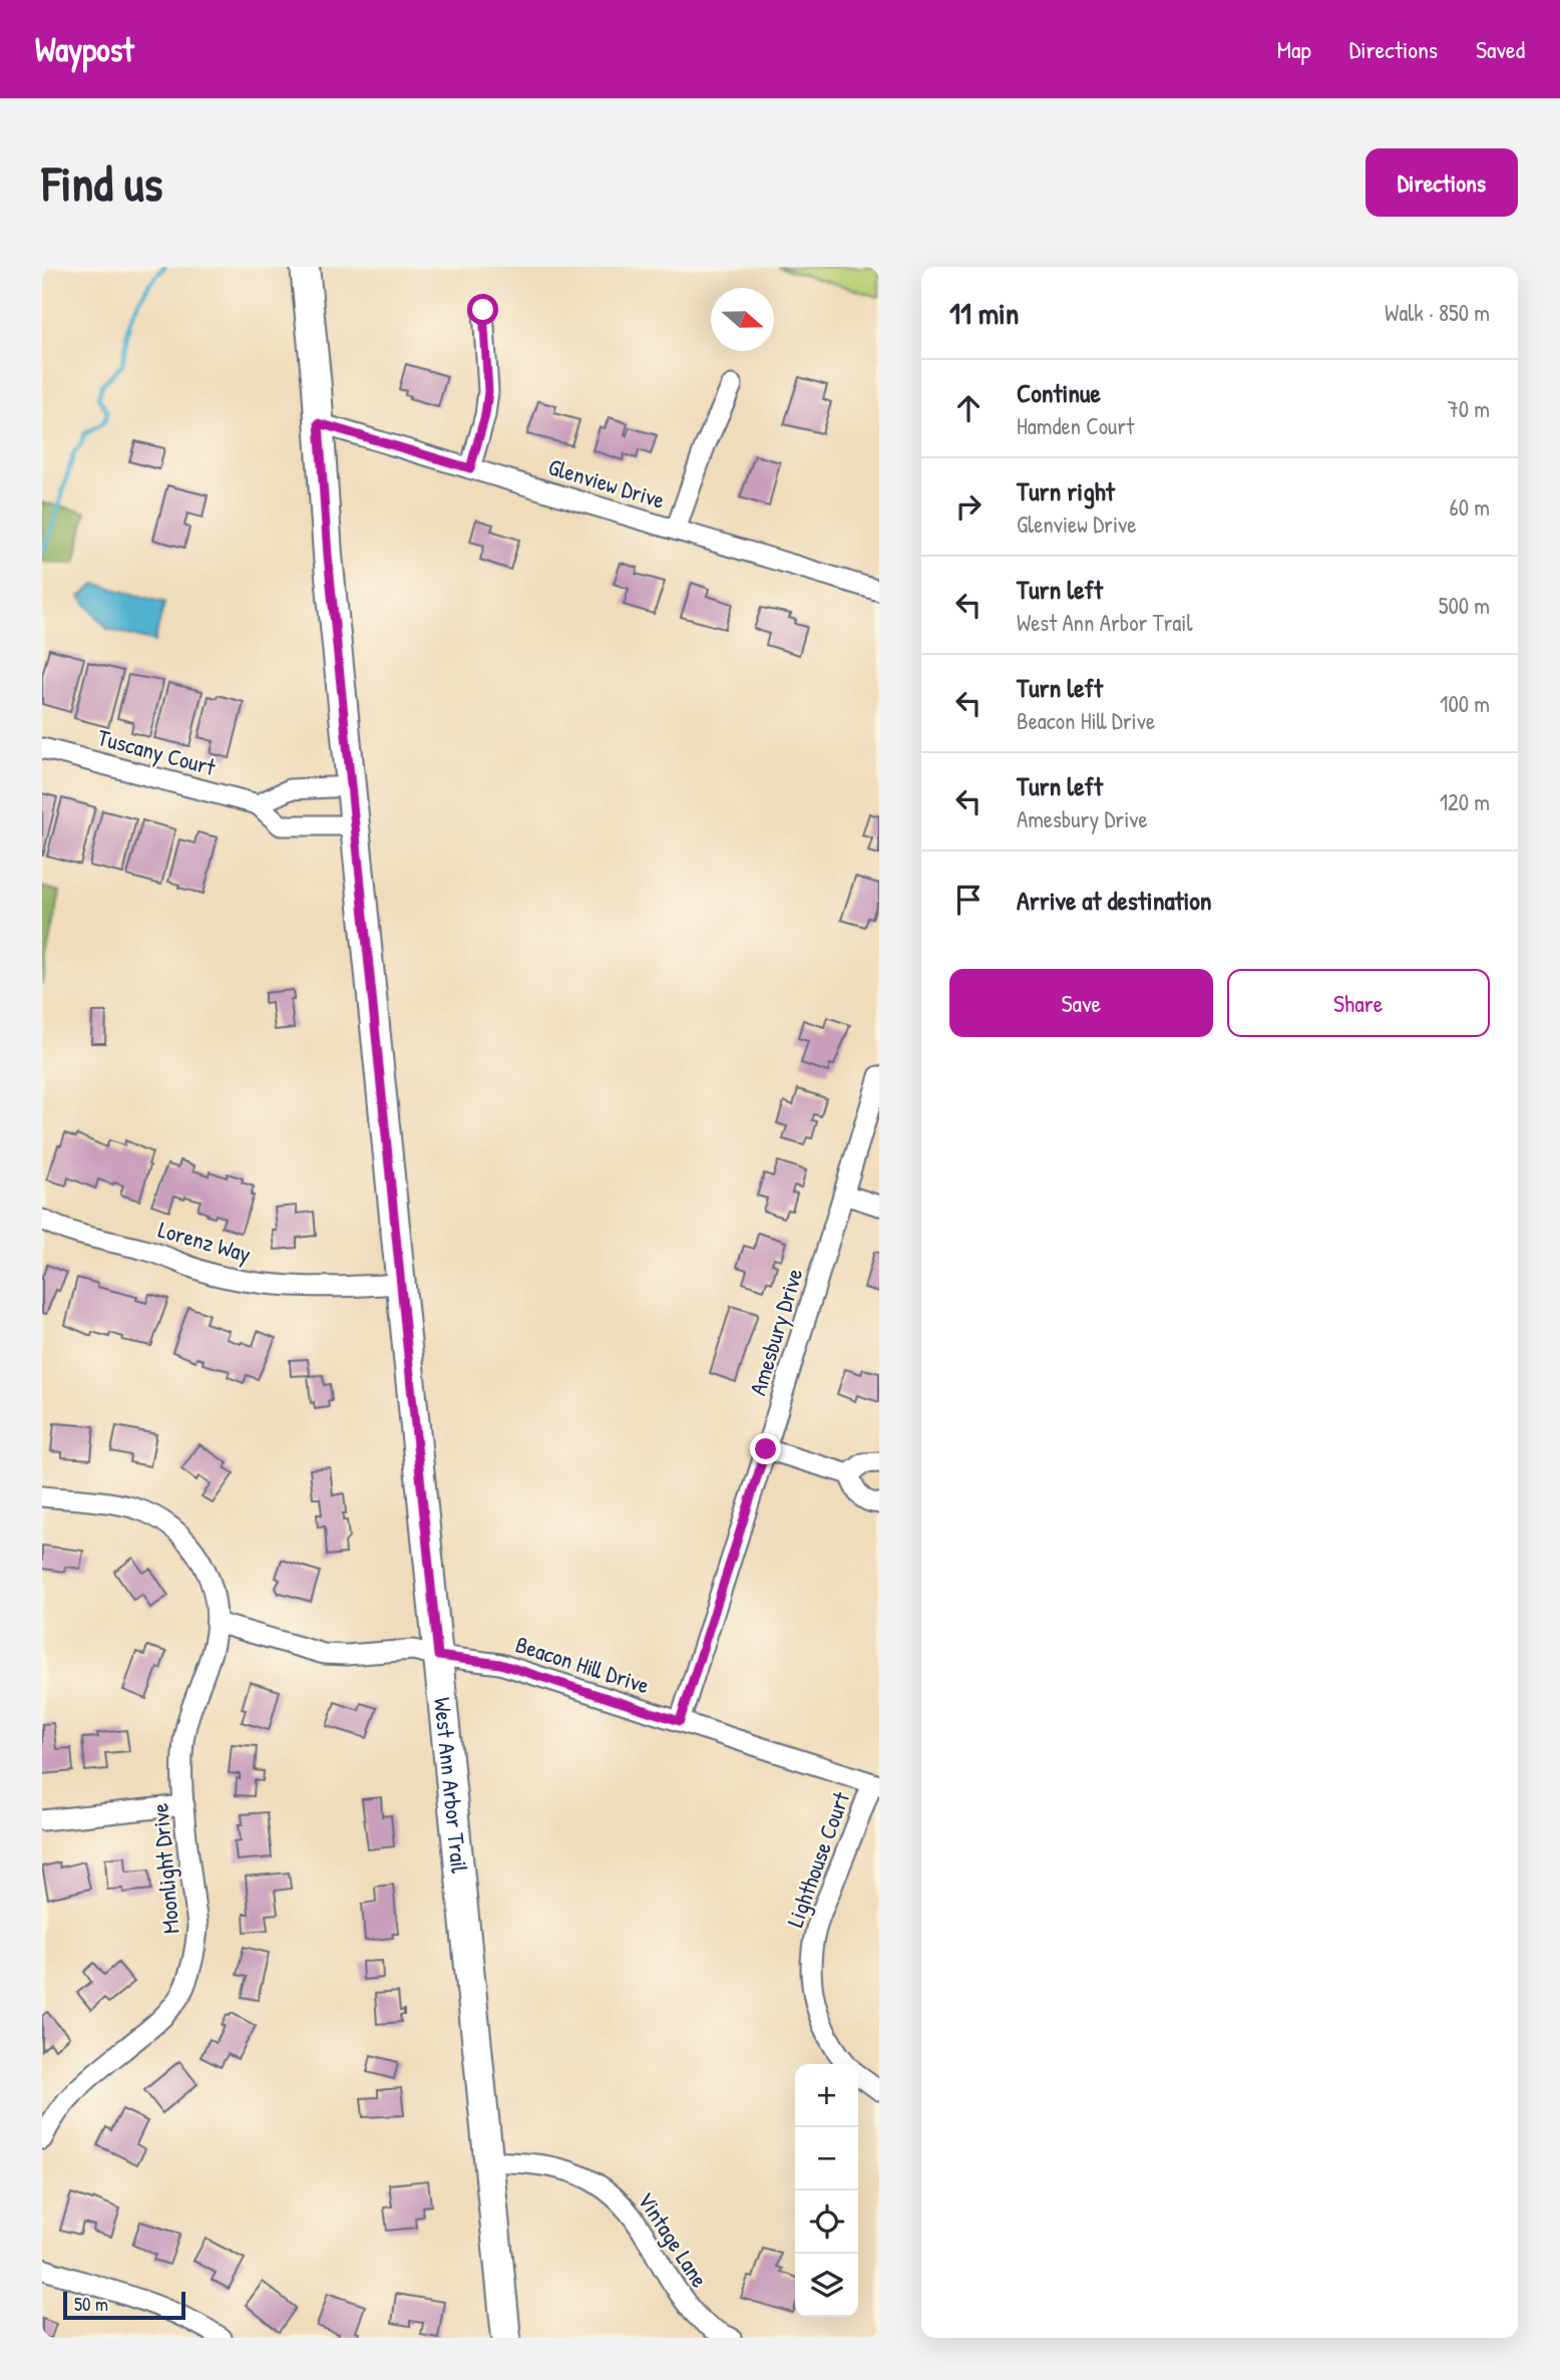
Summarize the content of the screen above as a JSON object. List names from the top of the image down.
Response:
{
  "streets": {
    "street": [
      "Glenview Drive",
      "Tuscany Court",
      "Lorenz Way",
      "Amesbury Drive",
      "Beacon Hill Drive",
      "West Ann Arbor Trail",
      "Lighthouse Court",
      "Moonlight Drive",
      "Vintage Lane"
    ]
  },
  "crossings": [
    ["Glenview Drive", "West Ann Arbor Trail"],
    ["Tuscany Court", "West Ann Arbor Trail"],
    ["Lorenz Way", "West Ann Arbor Trail"],
    ["Amesbury Drive", "Beacon Hill Drive"],
    ["Beacon Hill Drive", "West Ann Arbor Trail"],
    ["Beacon Hill Drive", "Lighthouse Court"],
    ["Beacon Hill Drive", "Moonlight Drive"],
    ["West Ann Arbor Trail", "Vintage Lane"]
  ],
  "scale_bar": "50 m",
  "north": "right",
  "page": {
    "header": "Waypost",
    "nav": ["Map", "Directions", "Saved"],
    "buttons": [
      "Directions",
      ["Save", "Share"]
    ],
    "title": "Find us",
    "heading": ["11 min", "Walk · 850 m"],
    "list": [
      ["Continue", "Hamden Court", "70 m"],
      ["Turn right", "Glenview Drive", "60 m"],
      ["Turn left", "West Ann Arbor Trail", "500 m"],
      ["Turn left", "Beacon Hill Drive", "100 m"],
      ["Turn left", "Amesbury Drive", "120 m"],
      "Arrive at destination"
    ],
    "map_buttons": ["+", "−"],
    "scale": "50 m"
  }
}
